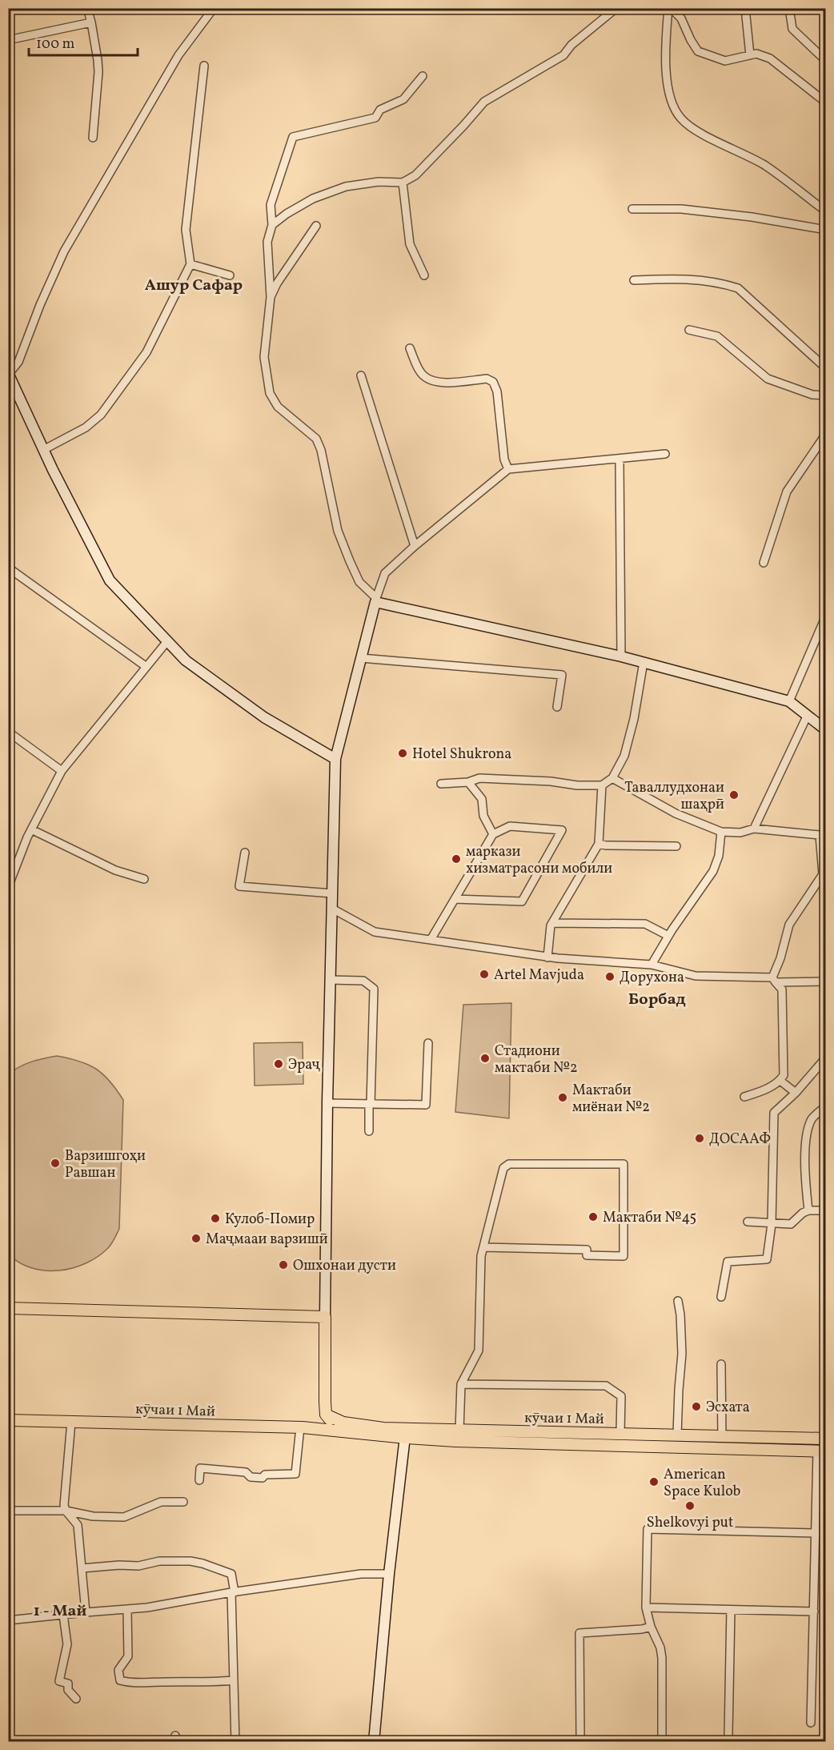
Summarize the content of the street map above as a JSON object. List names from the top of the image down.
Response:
{
  "streets": {
    "main road": ["кӯчаи 1 Май"]
  },
  "districts": ["Ашур Сафар", "Борбад", "1 - Май"],
  "places": [
    "Hotel Shukrona",
    "Таваллудхонаи шаҳрӣ",
    "маркази хизматрасони мобили",
    "Artel Mavjuda",
    "Дорухона",
    "Стадиони мактаби №2",
    "Эраҷ",
    "Мактаби миёнаи №2",
    "ДОСААФ",
    "Варзишгоҳи Равшан",
    "Мактаби №45",
    "Кулоб-Помир",
    "Маҷмааи варзишӣ",
    "Ошхонаи дусти",
    "Эсхата",
    "American Space Kulob",
    "Shelkovyi put"
  ],
  "scale_bar": "100 m"
}
